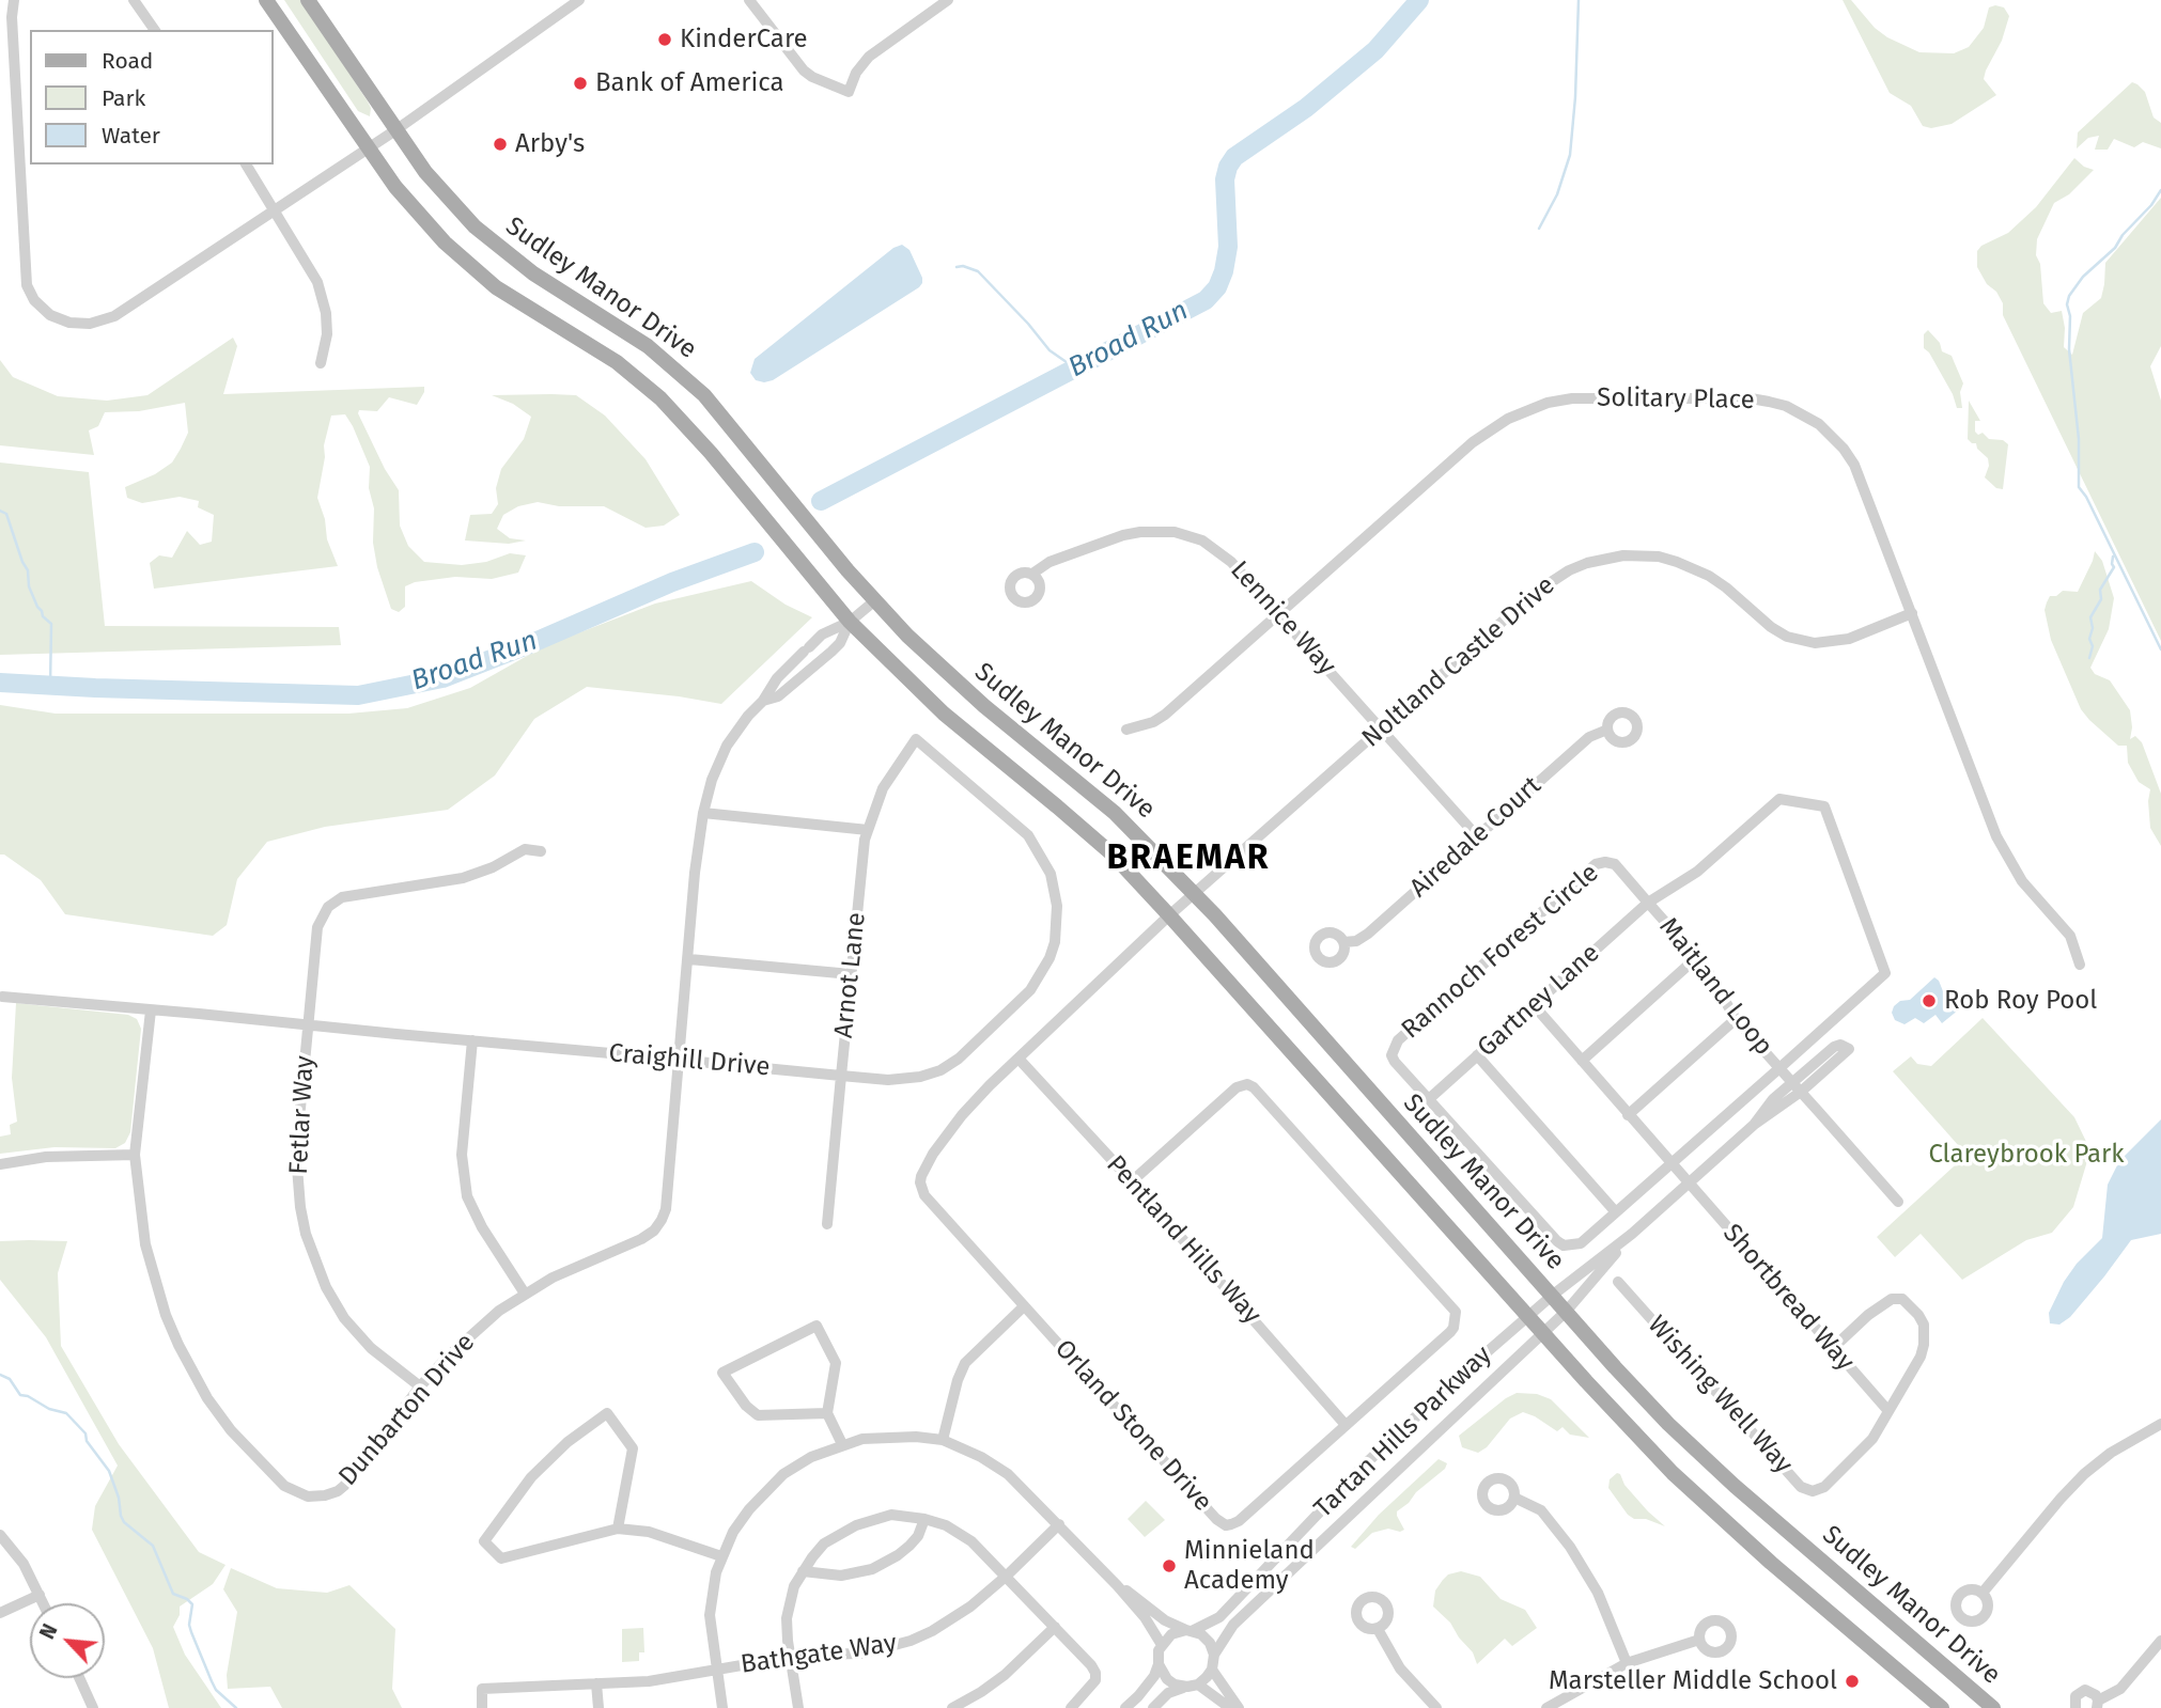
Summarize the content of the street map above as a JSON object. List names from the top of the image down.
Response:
{
  "streets": {
    "main road": ["Sudley Manor Drive"],
    "street": [
      "Solitary Place",
      "Lennice Way",
      "Noltland Castle Drive",
      "Airedale Court",
      "Rannoch Forest Circle",
      "Arnot Lane",
      "Maitland Loop",
      "Gartney Lane",
      "Craighill Drive",
      "Fetlar Way",
      "Pentland Hills Way",
      "Shortbread Way",
      "Wishing Well Way",
      "Dunbarton Drive",
      "Orland Stone Drive",
      "Tartan Hills Parkway",
      "Bathgate Way"
    ]
  },
  "crossings": [
    ["Sudley Manor Drive", "Noltland Castle Drive"],
    ["Sudley Manor Drive", "Dunbarton Drive"],
    ["Sudley Manor Drive", "Orland Stone Drive"],
    ["Sudley Manor Drive", "Tartan Hills Parkway"],
    ["Solitary Place", "Lennice Way"],
    ["Solitary Place", "Noltland Castle Drive"],
    ["Lennice Way", "Noltland Castle Drive"],
    ["Lennice Way", "Airedale Court"],
    ["Noltland Castle Drive", "Orland Stone Drive"],
    ["Rannoch Forest Circle", "Maitland Loop"],
    ["Rannoch Forest Circle", "Gartney Lane"],
    ["Rannoch Forest Circle", "Shortbread Way"],
    ["Arnot Lane", "Craighill Drive"],
    ["Maitland Loop", "Gartney Lane"],
    ["Gartney Lane", "Shortbread Way"],
    ["Craighill Drive", "Fetlar Way"],
    ["Craighill Drive", "Dunbarton Drive"],
    ["Fetlar Way", "Dunbarton Drive"],
    ["Pentland Hills Way", "Orland Stone Drive"],
    ["Shortbread Way", "Wishing Well Way"]
  ],
  "districts": ["BRAEMAR"],
  "water": ["Broad Run"],
  "parks": ["Clareybrook Park"],
  "places": [
    "KinderCare",
    "Bank of America",
    "Arby's",
    "Rob Roy Pool",
    "Minnieland Academy",
    "Marsteller Middle School"
  ],
  "legend": ["Road", "Park", "Water"],
  "north": "top left"
}
